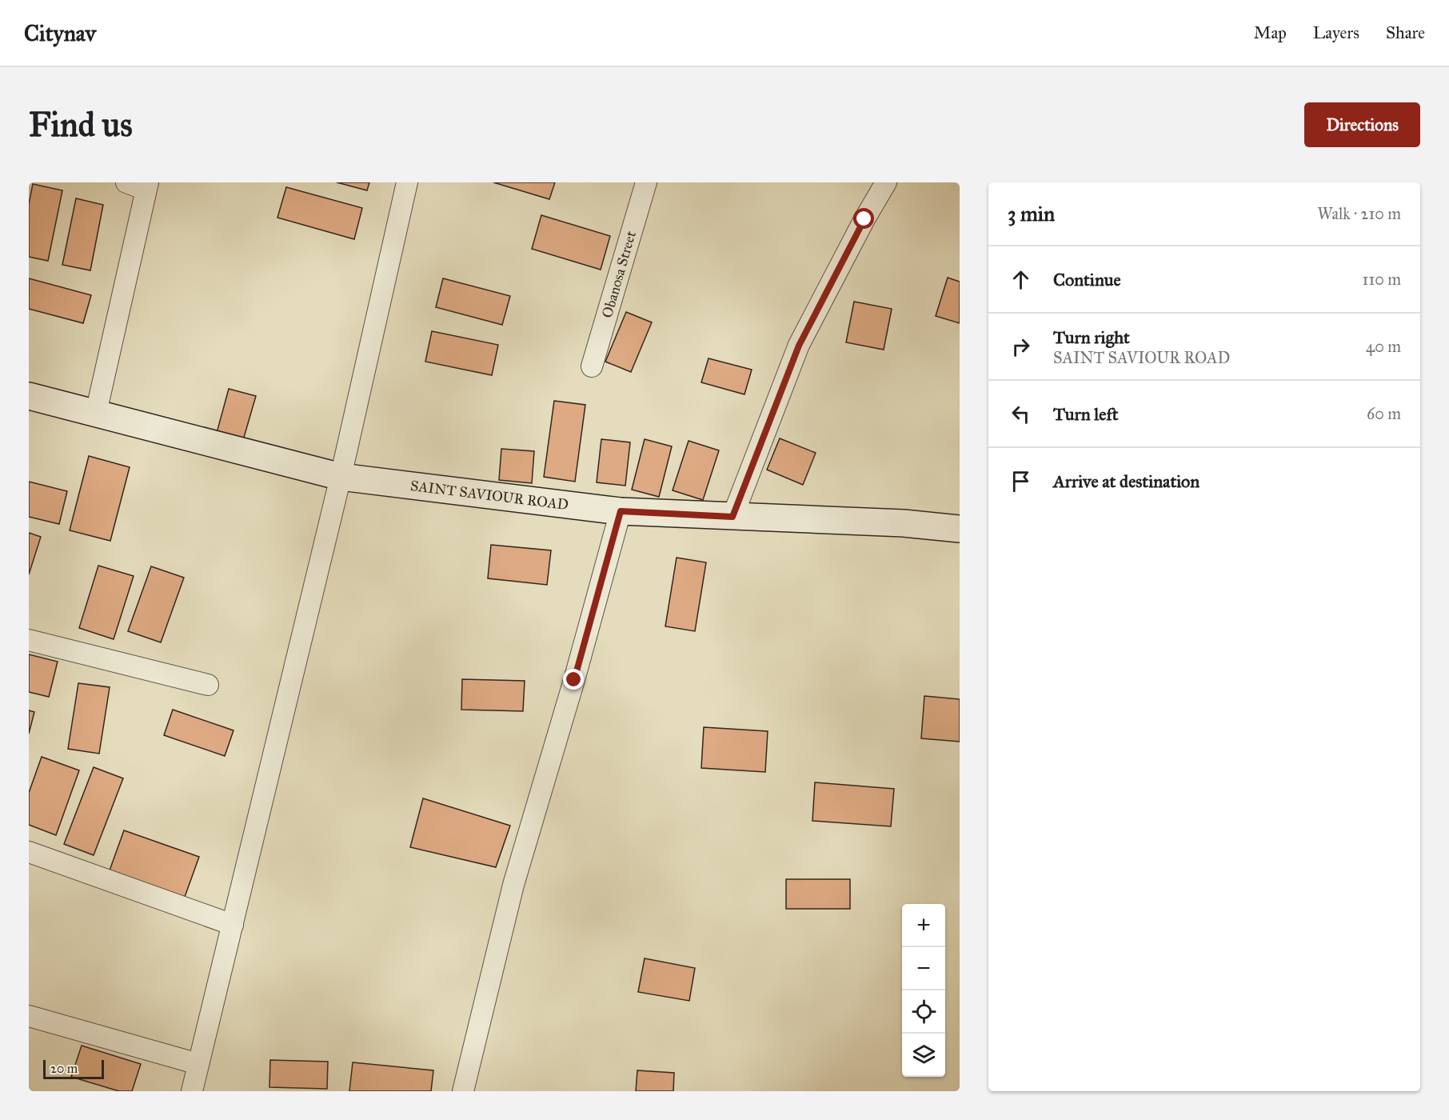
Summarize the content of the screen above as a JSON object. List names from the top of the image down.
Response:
{
  "streets": {
    "street": ["Obanosa Street", "SAINT SAVIOUR ROAD"]
  },
  "scale_bar": "20 m",
  "page": {
    "header": "Citynav",
    "nav": ["Map", "Layers", "Share"],
    "buttons": "Directions",
    "title": "Find us",
    "heading": ["3 min", "Walk · 210 m"],
    "list": [
      ["Continue", "110 m"],
      ["Turn right", "SAINT SAVIOUR ROAD", "40 m"],
      ["Turn left", "60 m"],
      "Arrive at destination"
    ],
    "map_buttons": ["+", "−"],
    "scale": "20 m"
  }
}
